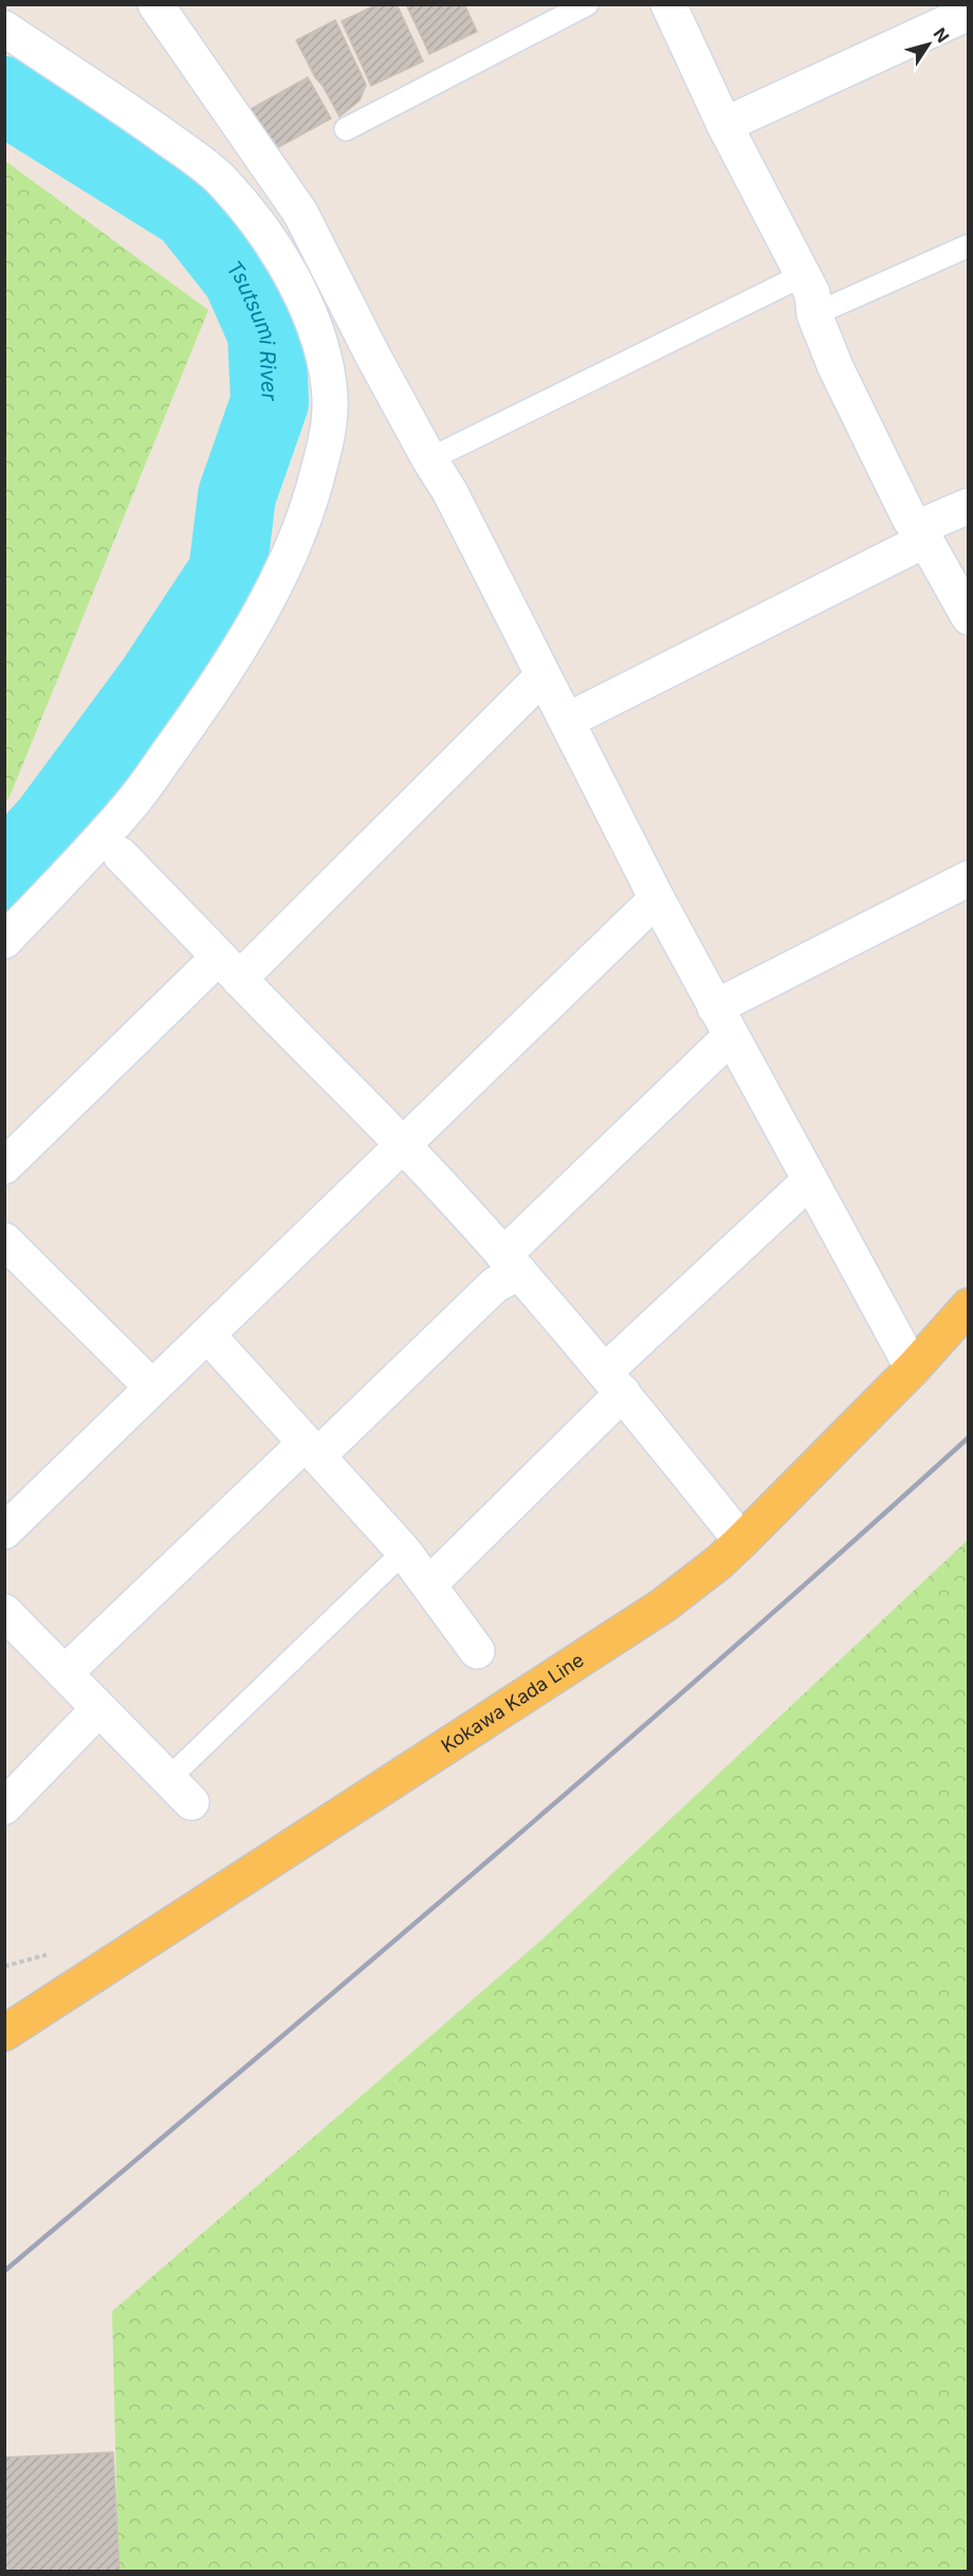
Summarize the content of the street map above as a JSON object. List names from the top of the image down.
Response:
{
  "streets": {
    "main road": ["Kokawa Kada Line"]
  },
  "water": ["Tsutsumi River"],
  "north": "top right"
}
